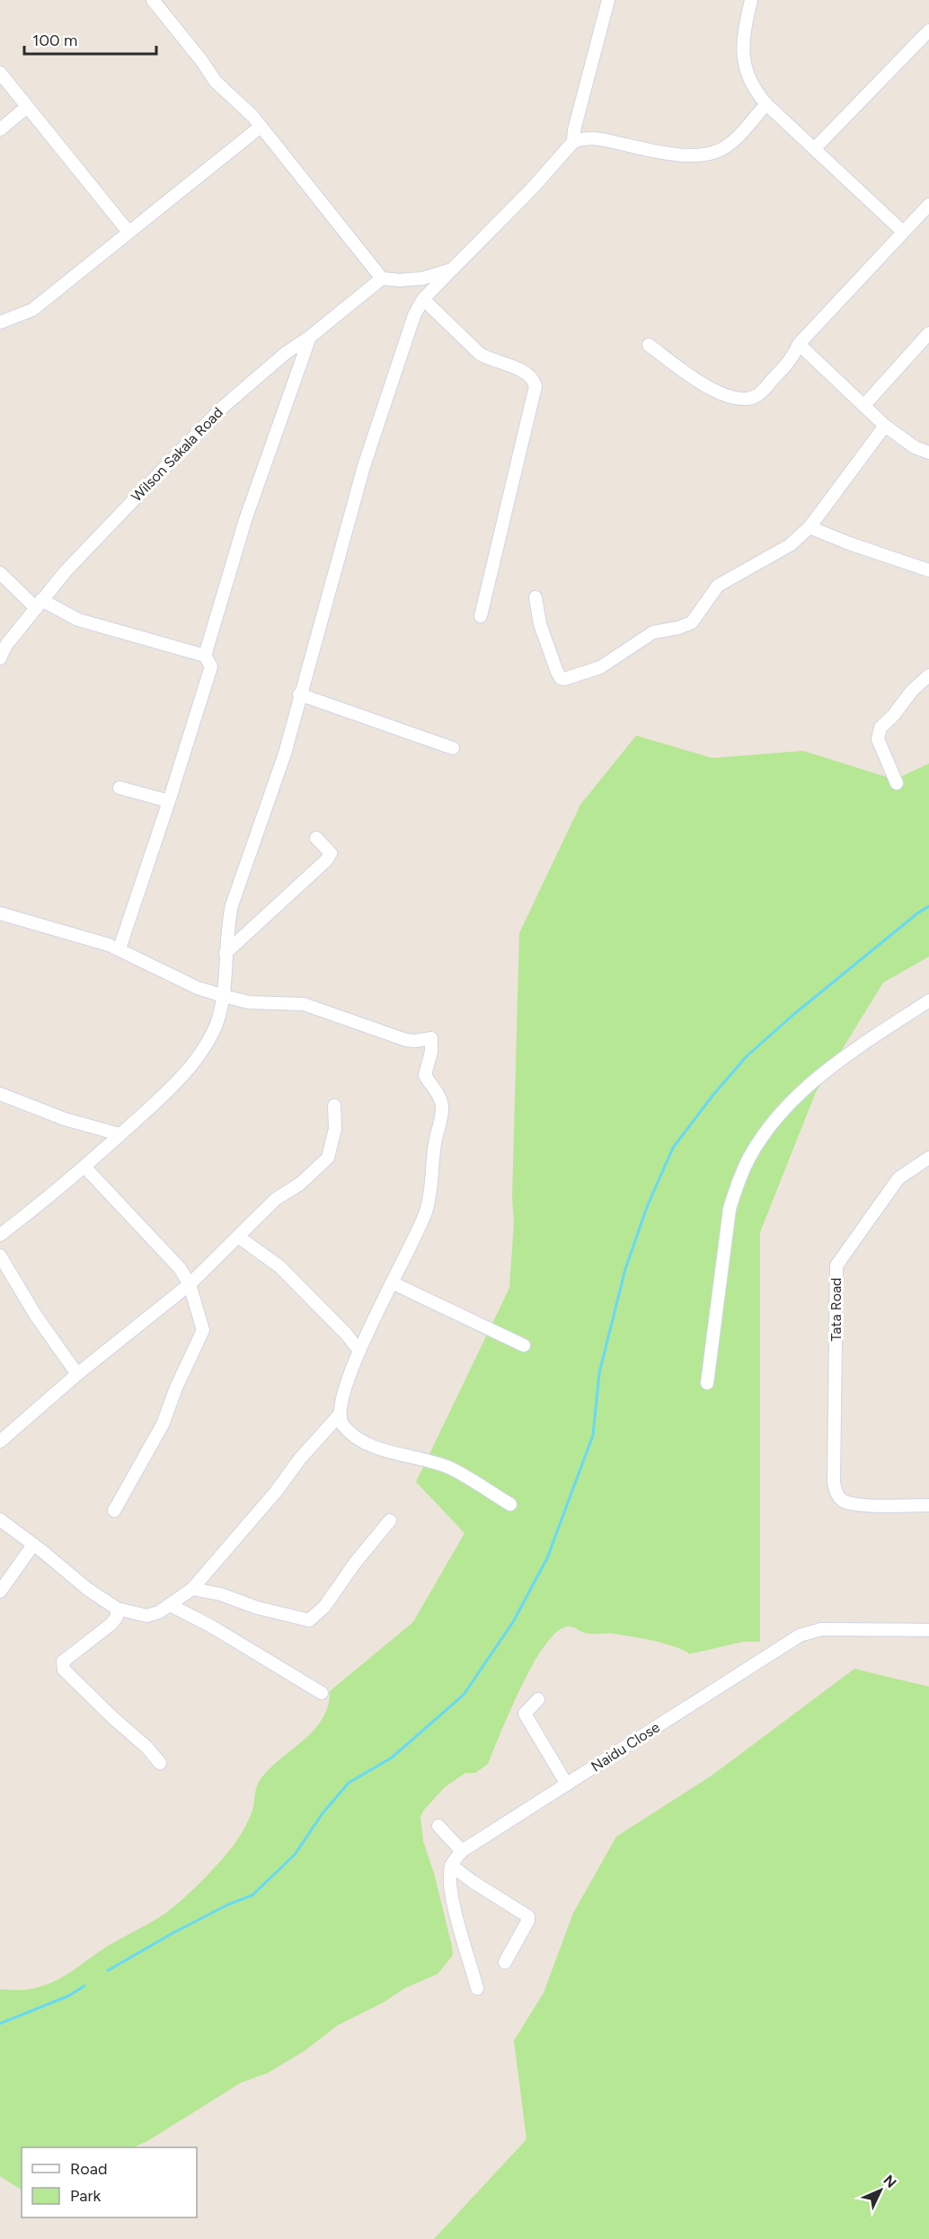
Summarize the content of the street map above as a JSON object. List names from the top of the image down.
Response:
{
  "streets": {
    "street": ["Wilson Sakala Road", "Tata Road", "Naidu Close"]
  },
  "legend": ["Road", "Park"],
  "scale_bar": "100 m",
  "north": "top right"
}
